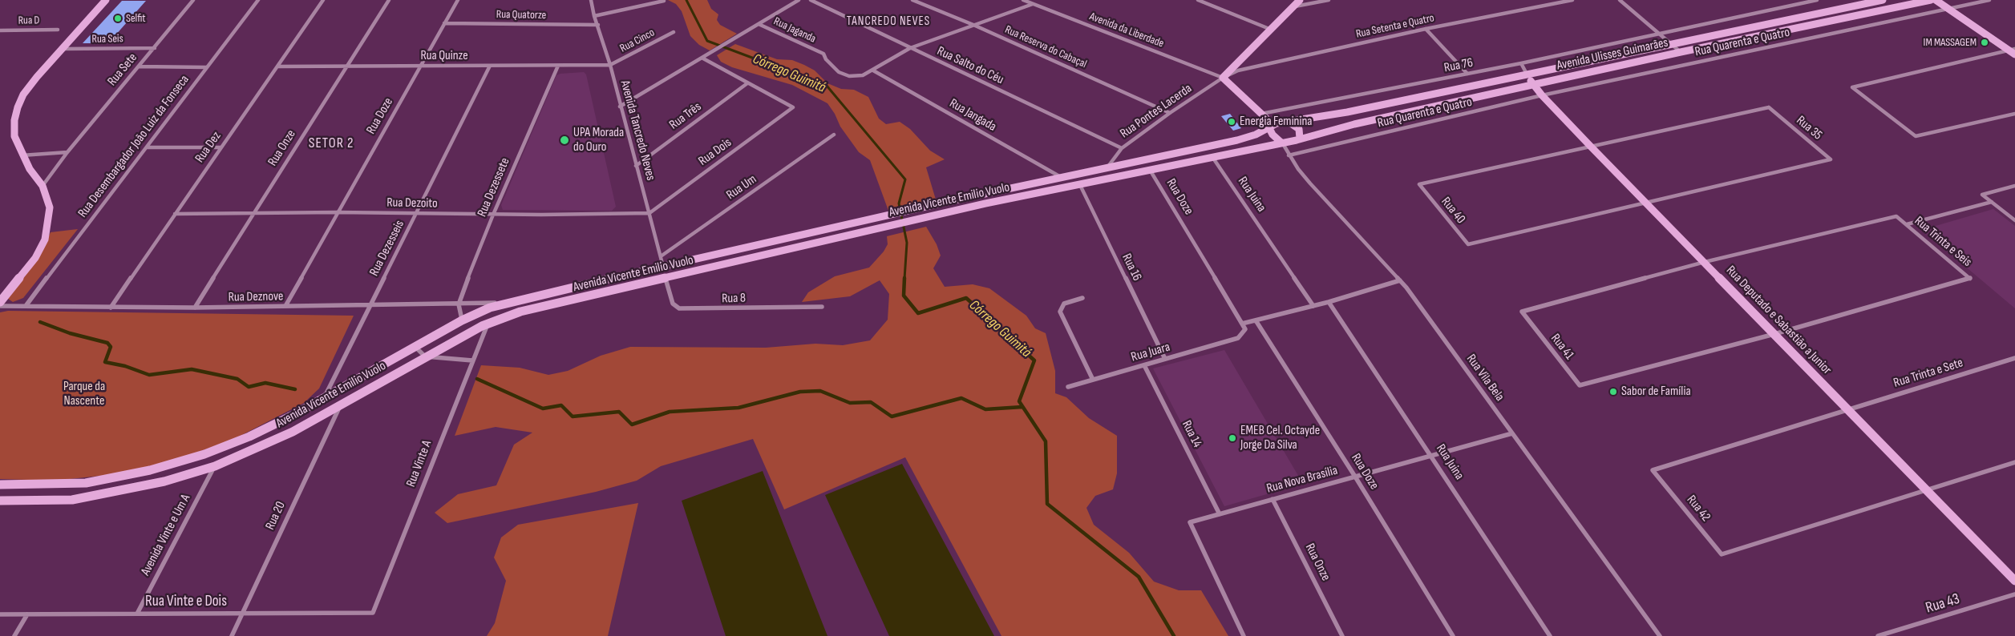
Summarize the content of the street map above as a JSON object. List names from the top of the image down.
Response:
{
  "streets": {
    "main road": ["Avenida Ulisses Guimarães", "Avenida Vicente Emilio Vuolo", "Rua Deputado e Sabastião a Junior"],
    "street": [
      "Rua Quatorze",
      "Rua D",
      "Rua Setenta e Quatro",
      "Rua Jaganda",
      "Avenida da Liberdade",
      "Rua Seis",
      "Rua Cinco",
      "Rua Quarenta e Quatro",
      "Rua Reserva do Cabaçal",
      "Rua Quinze",
      "Rua Salto do Céu",
      "Rua 76",
      "Rua Sete",
      "Rua Pontes Lacerda",
      "Rua Jangada",
      "Rua Doze",
      "Rua Três",
      "Rua 35",
      "Avenida Tancredo Neves",
      "Rua Desembargador João Luiz da Fonseca",
      "Rua Dez",
      "Rua Onze",
      "Rua Dois",
      "Rua Dezessete",
      "Rua Um",
      "Rua Juina",
      "Rua Dezoito",
      "Rua 40",
      "Rua Trinta e Seis",
      "Rua Dezesseis",
      "Rua 16",
      "Rua Deznove",
      "Rua 8",
      "Rua 41",
      "Rua Juara",
      "Rua Trinta e Sete",
      "Rua Vila Bela",
      "Rua 14",
      "Rua Vinte A",
      "Rua Nova Brasília",
      "Rua 42",
      "Rua 20",
      "Avenida Vinte e Um A",
      "Rua Vinte e Dois",
      "Rua 43"
    ]
  },
  "crossings": [
    ["Rua Quatorze", "Rua Doze"],
    ["Rua Quatorze", "Avenida Tancredo Neves"],
    ["Rua Setenta e Quatro", "Avenida da Liberdade"],
    ["Rua Setenta e Quatro", "Rua Pontes Lacerda"],
    ["Rua Jaganda", "Rua Jangada"],
    ["Avenida da Liberdade", "Rua Pontes Lacerda"],
    ["Rua Seis", "Rua Sete"],
    ["Rua Cinco", "Rua Quinze"],
    ["Rua Cinco", "Avenida Tancredo Neves"],
    ["Rua Quarenta e Quatro", "Rua Deputado e Sabastião a Junior"],
    ["Rua Quarenta e Quatro", "Rua Vila Bela"],
    ["Rua Reserva do Cabaçal", "Rua Pontes Lacerda"],
    ["Avenida Ulisses Guimarães", "Avenida Vicente Emilio Vuolo"],
    ["Avenida Ulisses Guimarães", "Rua Deputado e Sabastião a Junior"],
    ["Rua Quinze", "Rua Doze"],
    ["Rua Quinze", "Avenida Tancredo Neves"],
    ["Rua Quinze", "Rua Dez"],
    ["Rua Quinze", "Rua Onze"],
    ["Rua Quinze", "Rua Dezessete"],
    ["Rua Quinze", "Rua Dezesseis"],
    ["Rua Salto do Céu", "Rua Pontes Lacerda"],
    ["Rua Pontes Lacerda", "Avenida Vicente Emilio Vuolo"],
    ["Rua Jangada", "Avenida Vicente Emilio Vuolo"],
    ["Rua Doze", "Avenida Vicente Emilio Vuolo"],
    ["Rua Doze", "Rua Dezoito"],
    ["Rua Doze", "Rua Deznove"],
    ["Rua Doze", "Rua Juara"],
    ["Rua Doze", "Rua Nova Brasília"],
    ["Rua Três", "Avenida Tancredo Neves"],
    ["Rua Três", "Rua Dois"],
    ["Rua 35", "Rua 40"],
    ["Rua 35", "Rua Deputado e Sabastião a Junior"],
    ["Avenida Tancredo Neves", "Rua Dois"],
    ["Avenida Tancredo Neves", "Rua Um"],
    ["Avenida Tancredo Neves", "Avenida Vicente Emilio Vuolo"],
    ["Avenida Tancredo Neves", "Rua Dezoito"],
    ["Rua Desembargador João Luiz da Fonseca", "Rua Deznove"],
    ["Rua Dez", "Rua Dezoito"],
    ["Rua Dez", "Rua Deznove"],
    ["Rua Onze", "Rua Dezoito"],
    ["Rua Onze", "Rua Deznove"],
    ["Rua Onze", "Rua Nova Brasília"],
    ["Rua Dois", "Rua Dezoito"],
    ["Rua Dezessete", "Rua Dezoito"],
    ["Rua Dezessete", "Rua Deznove"],
    ["Rua Juina", "Avenida Vicente Emilio Vuolo"],
    ["Rua Juina", "Rua Nova Brasília"],
    ["Avenida Vicente Emilio Vuolo", "Rua Dezesseis"],
    ["Avenida Vicente Emilio Vuolo", "Rua 16"],
    ["Avenida Vicente Emilio Vuolo", "Rua Deznove"],
    ["Avenida Vicente Emilio Vuolo", "Rua 8"],
    ["Avenida Vicente Emilio Vuolo", "Rua Vila Bela"],
    ["Avenida Vicente Emilio Vuolo", "Rua Vinte A"],
    ["Avenida Vicente Emilio Vuolo", "Rua 20"],
    ["Avenida Vicente Emilio Vuolo", "Avenida Vinte e Um A"],
    ["Rua Dezoito", "Rua Dezesseis"],
    ["Rua 40", "Rua Deputado e Sabastião a Junior"],
    ["Rua Trinta e Seis", "Rua Deputado e Sabastião a Junior"],
    ["Rua Trinta e Seis", "Rua 41"],
    ["Rua Dezesseis", "Rua Deznove"],
    ["Rua 16", "Rua Juara"],
    ["Rua Deputado e Sabastião a Junior", "Rua 41"],
    ["Rua Deputado e Sabastião a Junior", "Rua Trinta e Sete"],
    ["Rua Deputado e Sabastião a Junior", "Rua 42"],
    ["Rua Juara", "Rua 14"],
    ["Rua Trinta e Sete", "Rua 42"],
    ["Rua Vila Bela", "Rua Nova Brasília"],
    ["Rua 14", "Rua Nova Brasília"],
    ["Rua Vinte A", "Rua Vinte e Dois"],
    ["Rua 20", "Rua Vinte e Dois"],
    ["Avenida Vinte e Um A", "Rua Vinte e Dois"]
  ],
  "districts": ["TANCREDO NEVES", "SETOR 2"],
  "water": ["Córrego Guimitá"],
  "parks": ["Parque da Nascente"],
  "places": [
    "Selfit",
    "IM MASSAGEM",
    "Energia Feminina",
    "UPA Morada do Ouro",
    "Sabor de Família",
    "EMEB Cel. Octayde Jorge Da Silva"
  ]
}
